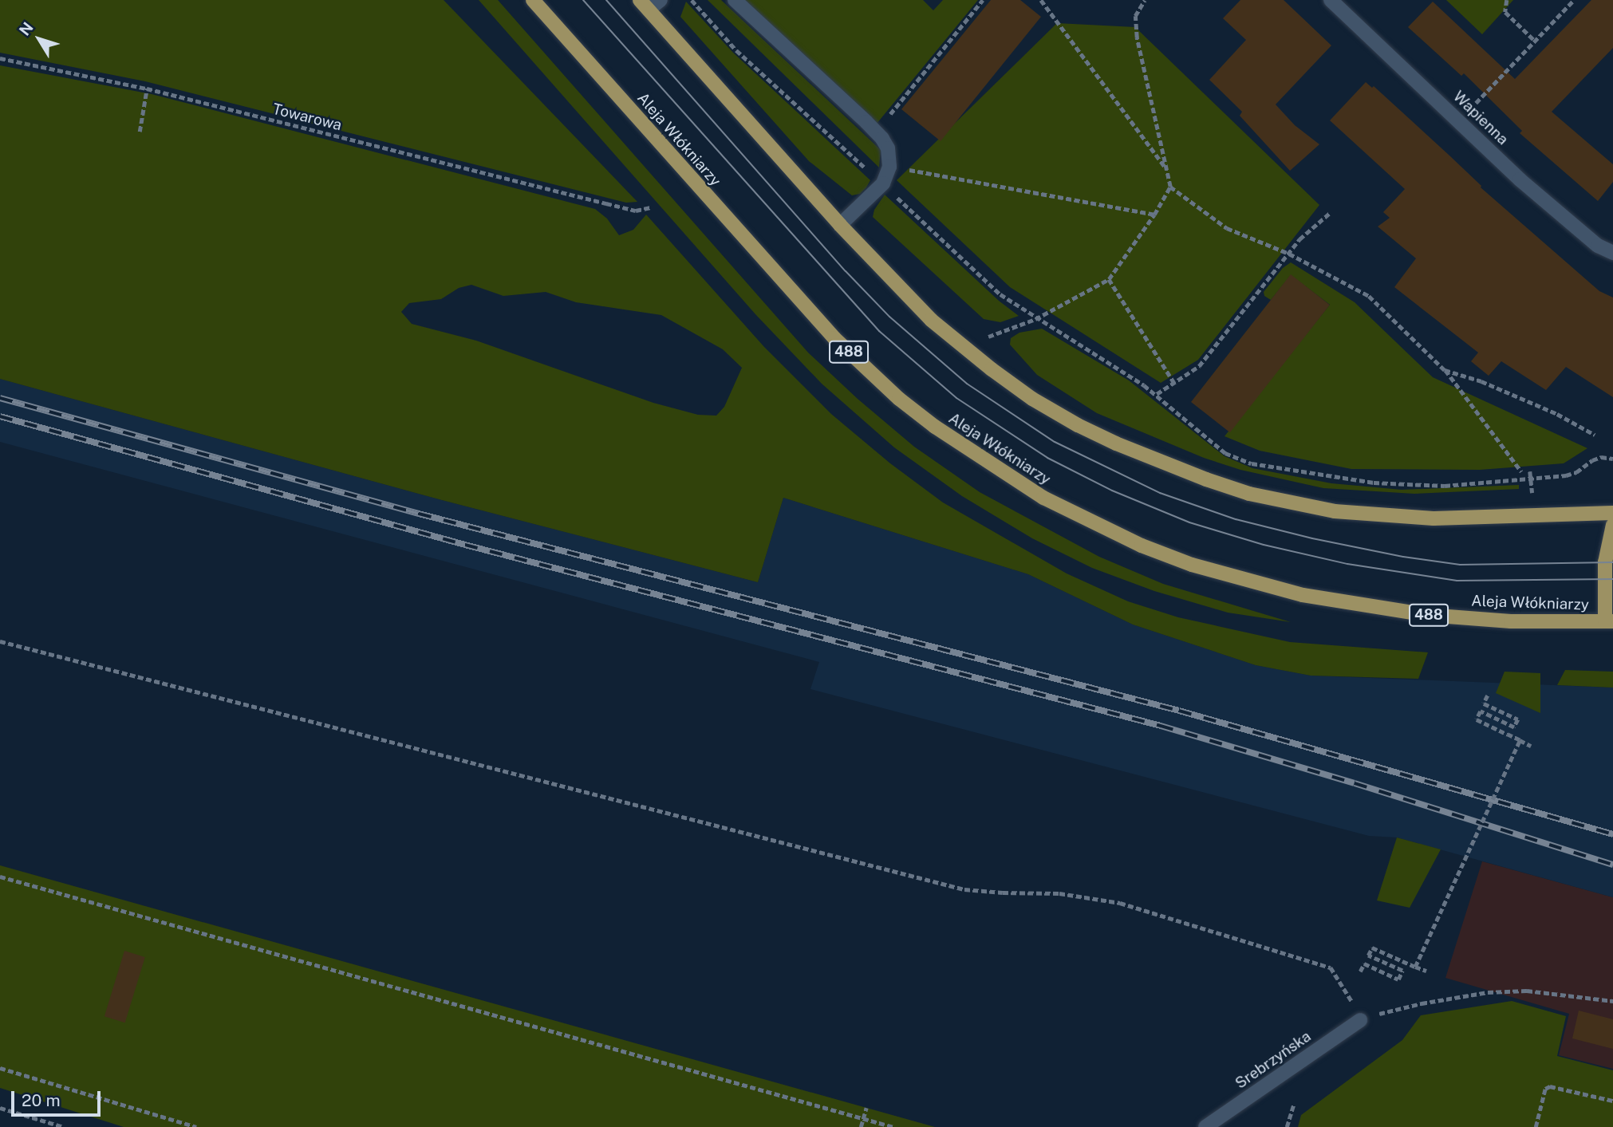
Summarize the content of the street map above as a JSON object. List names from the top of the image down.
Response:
{
  "streets": {
    "main road": ["Aleja Włókniarzy", "488"],
    "street": ["Wapienna", "Srebrzyńska"],
    "path": ["Towarowa"]
  },
  "scale_bar": "20 m",
  "north": "top left"
}
